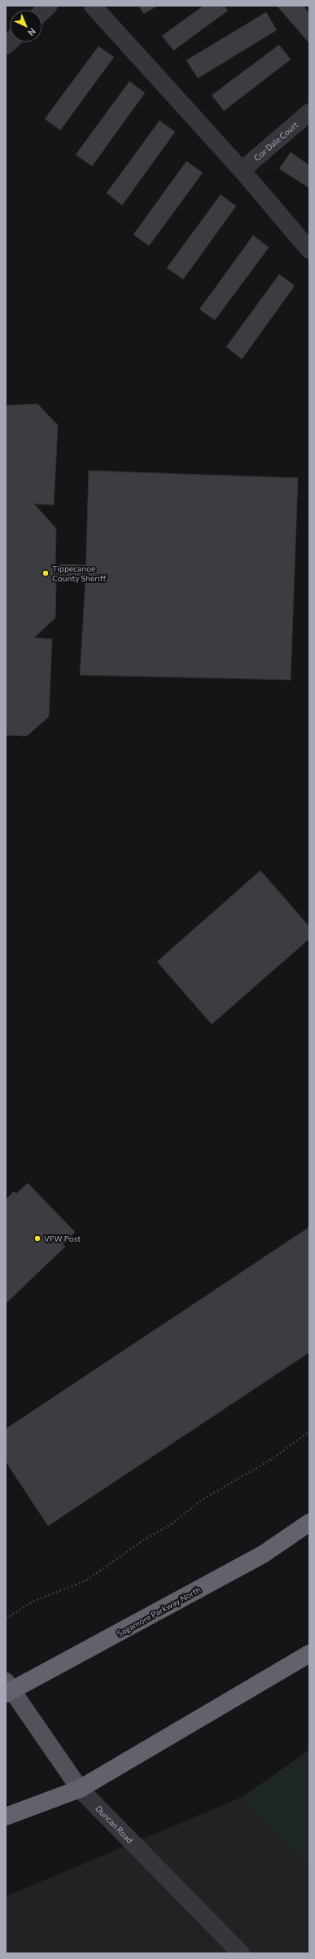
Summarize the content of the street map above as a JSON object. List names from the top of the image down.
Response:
{
  "streets": {
    "highway": ["Sagamore Parkway North"],
    "main road": ["Duncan Road"],
    "street": ["Cor Dale Court"]
  },
  "crossings": [
    ["Sagamore Parkway North", "Duncan Road"]
  ],
  "places": ["Tippecanoe County Sheriff", "VFW Post"],
  "north": "bottom right"
}
